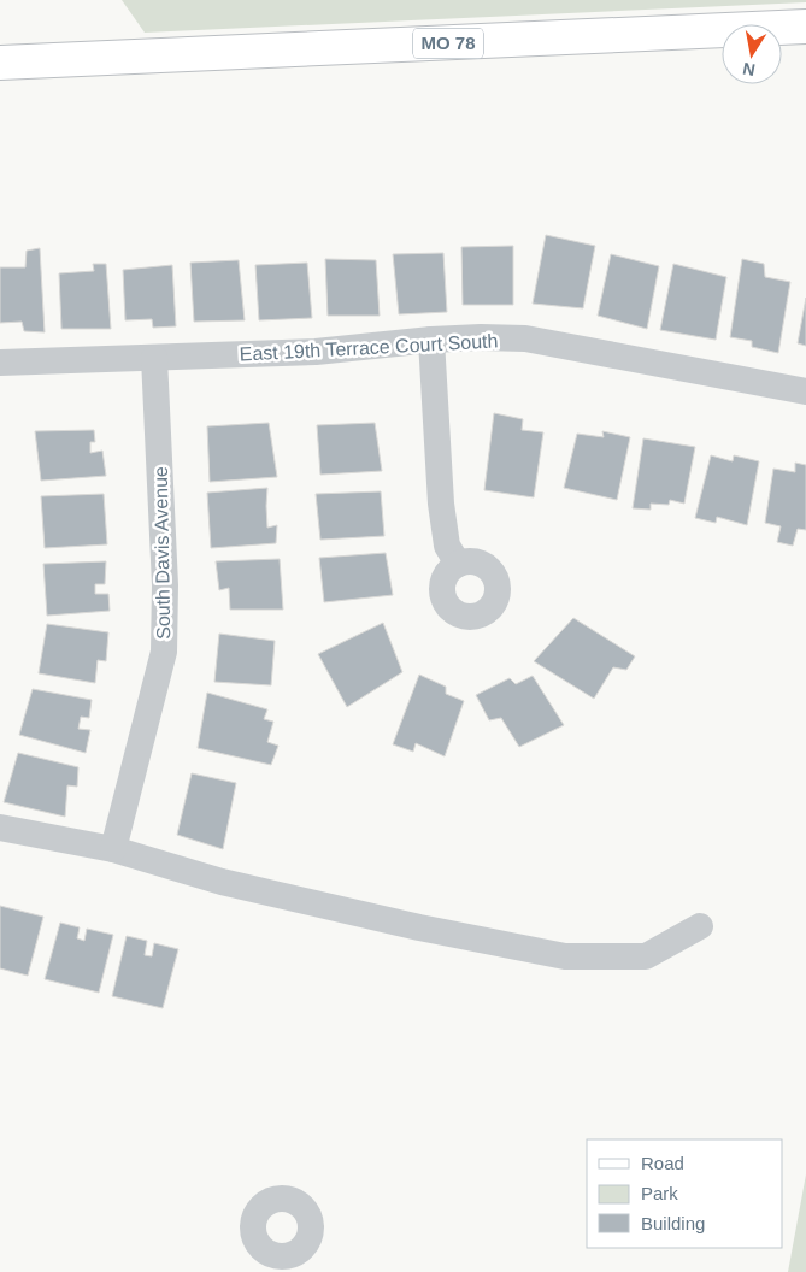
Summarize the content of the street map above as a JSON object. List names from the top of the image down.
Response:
{
  "streets": {
    "main road": ["MO 78"],
    "street": ["East 19th Terrace Court South", "South Davis Avenue"]
  },
  "crossings": [
    ["East 19th Terrace Court South", "South Davis Avenue"]
  ],
  "legend": ["Road", "Park", "Building"],
  "north": "bottom"
}
